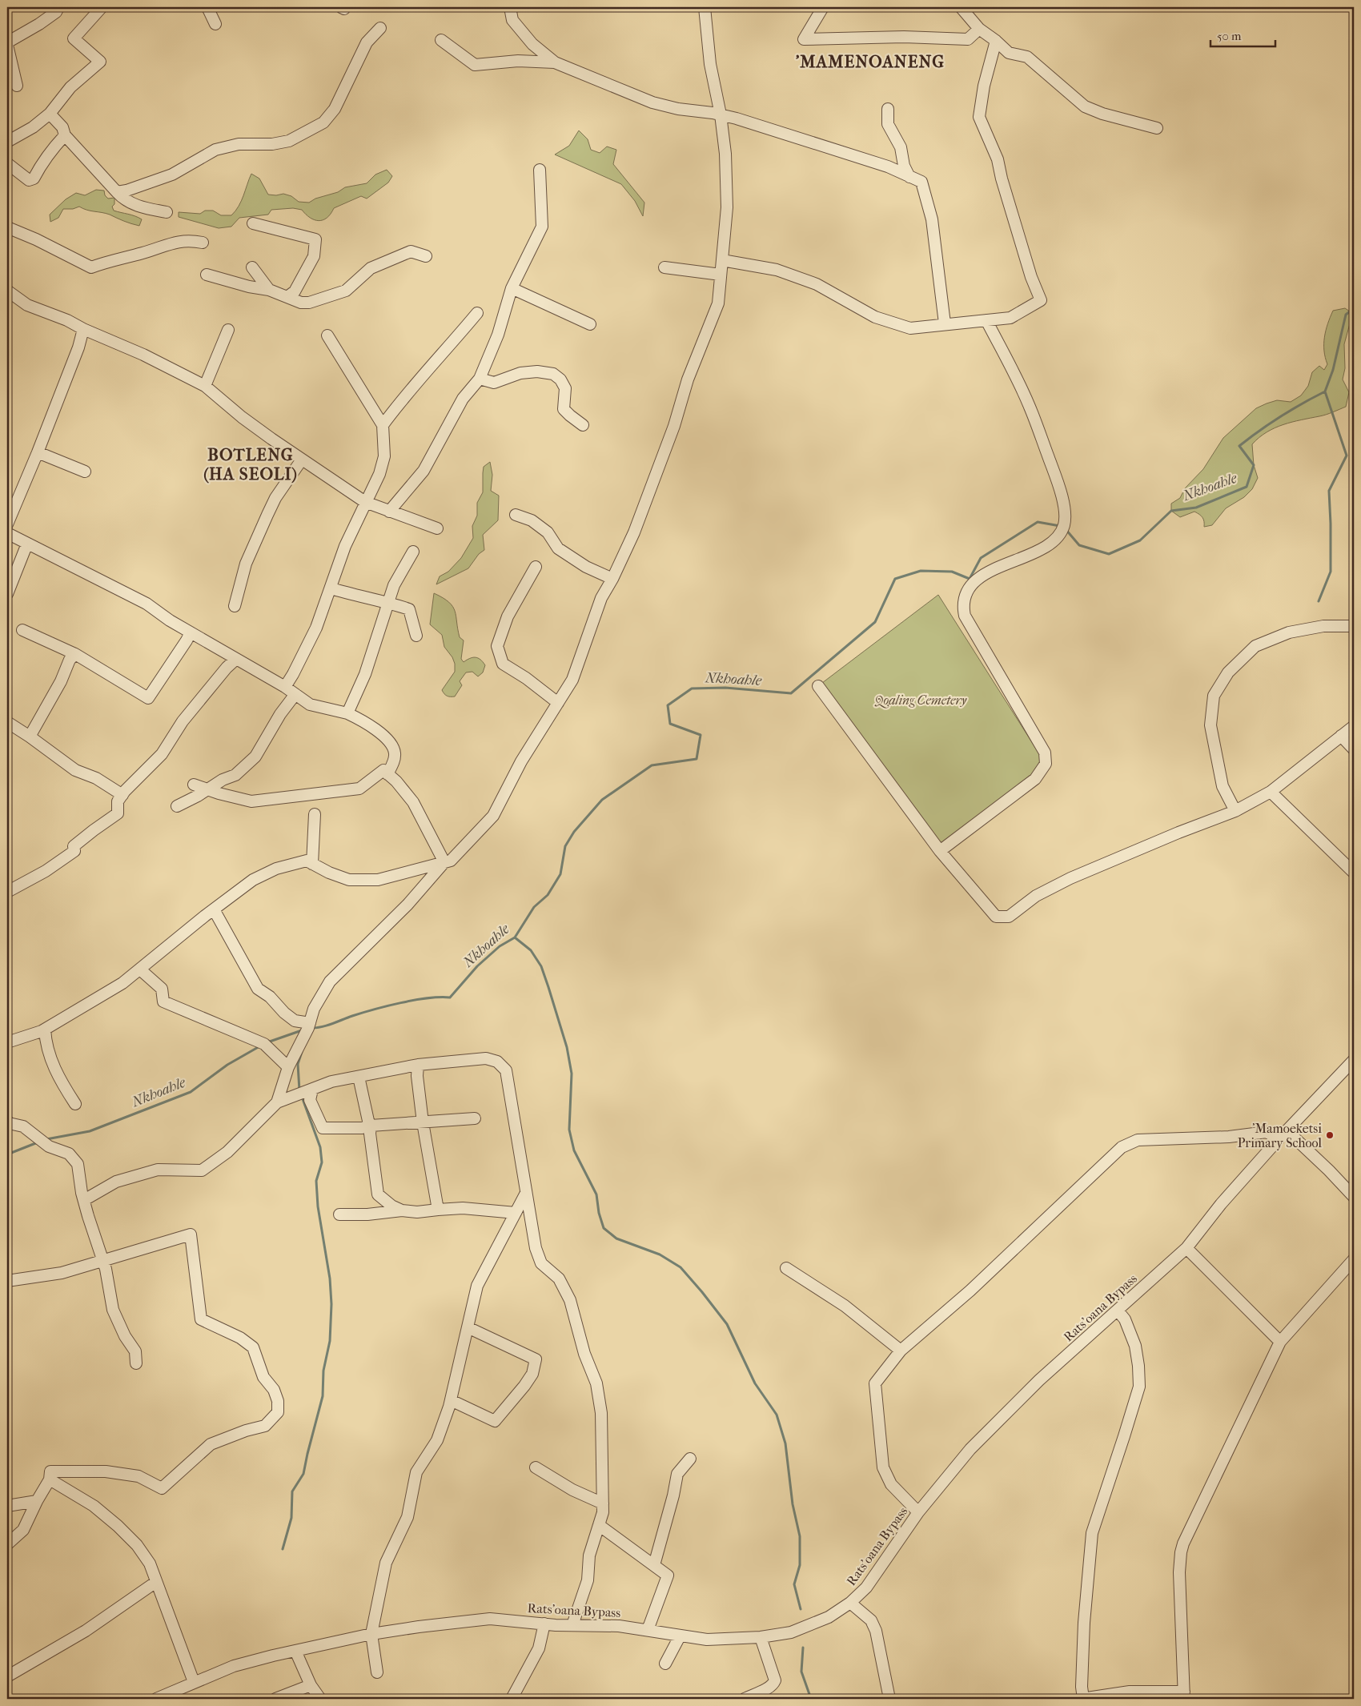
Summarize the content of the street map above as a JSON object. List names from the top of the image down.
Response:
{
  "streets": {
    "street": ["Rats'oana Bypass"]
  },
  "districts": ["'MAMENOANENG", "BOTLENG (HA SEOLI)"],
  "water": ["Nkhoahle"],
  "parks": ["Qoaling Cemetery"],
  "places": ["'Mamoeketsi Primary School"],
  "scale_bar": "50 m"
}
